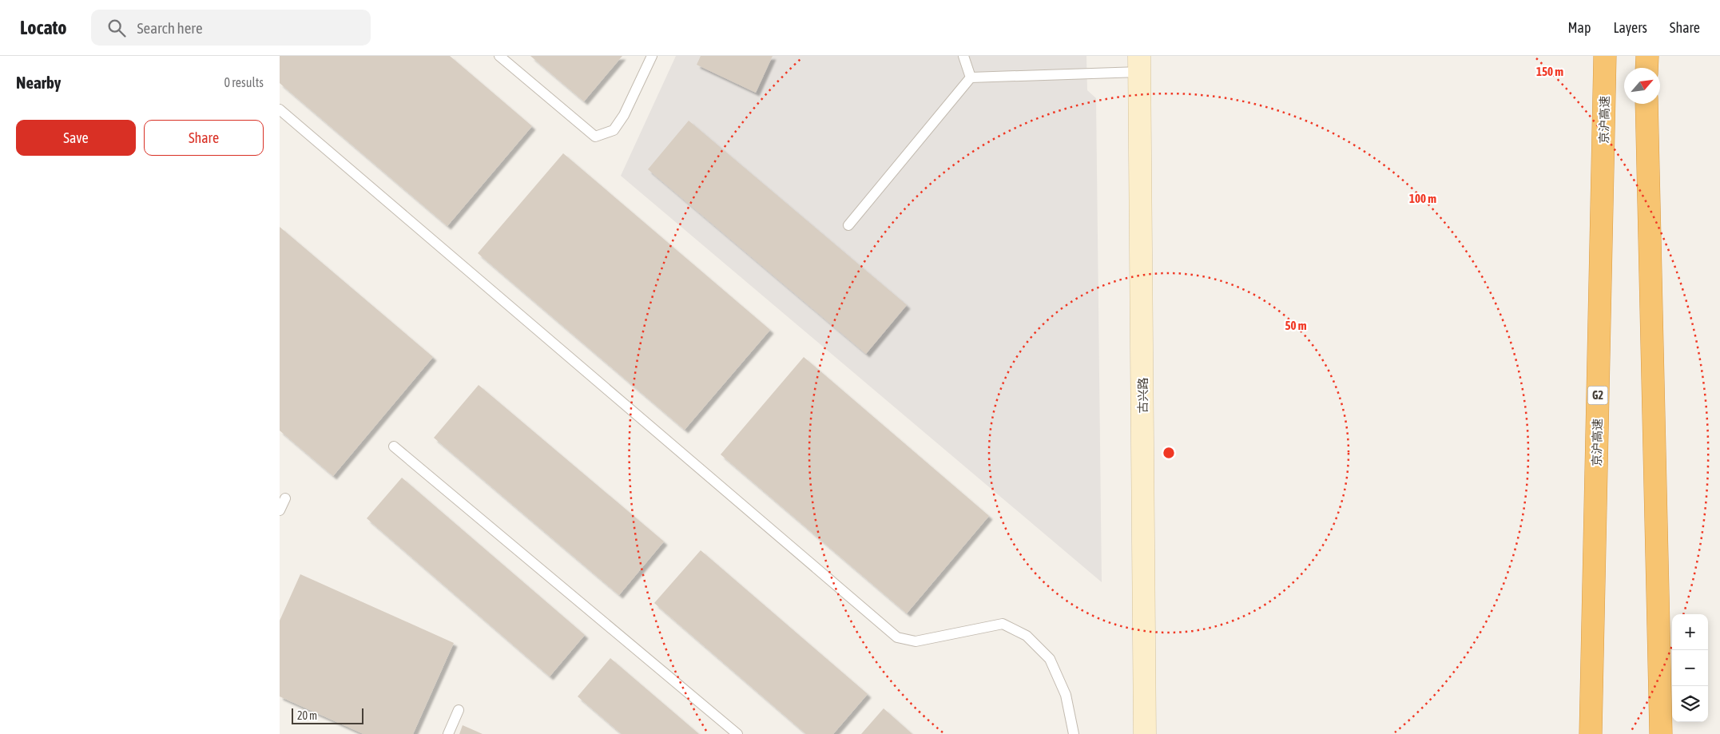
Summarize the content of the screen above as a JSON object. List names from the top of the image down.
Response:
{
  "streets": {
    "highway": ["京沪高速", "G2"],
    "street": ["古兴路"]
  },
  "scale_bar": "20 m",
  "north": "top right",
  "page": {
    "header": "Locato",
    "search": "Search here",
    "nav": ["Map", "Layers", "Share"],
    "heading": ["Nearby", "0 results"],
    "buttons": ["Save", "Share"],
    "map_buttons": ["+", "−"],
    "scale": "20 m"
  },
  "rings": ["150 m", "100 m", "50 m"]
}
